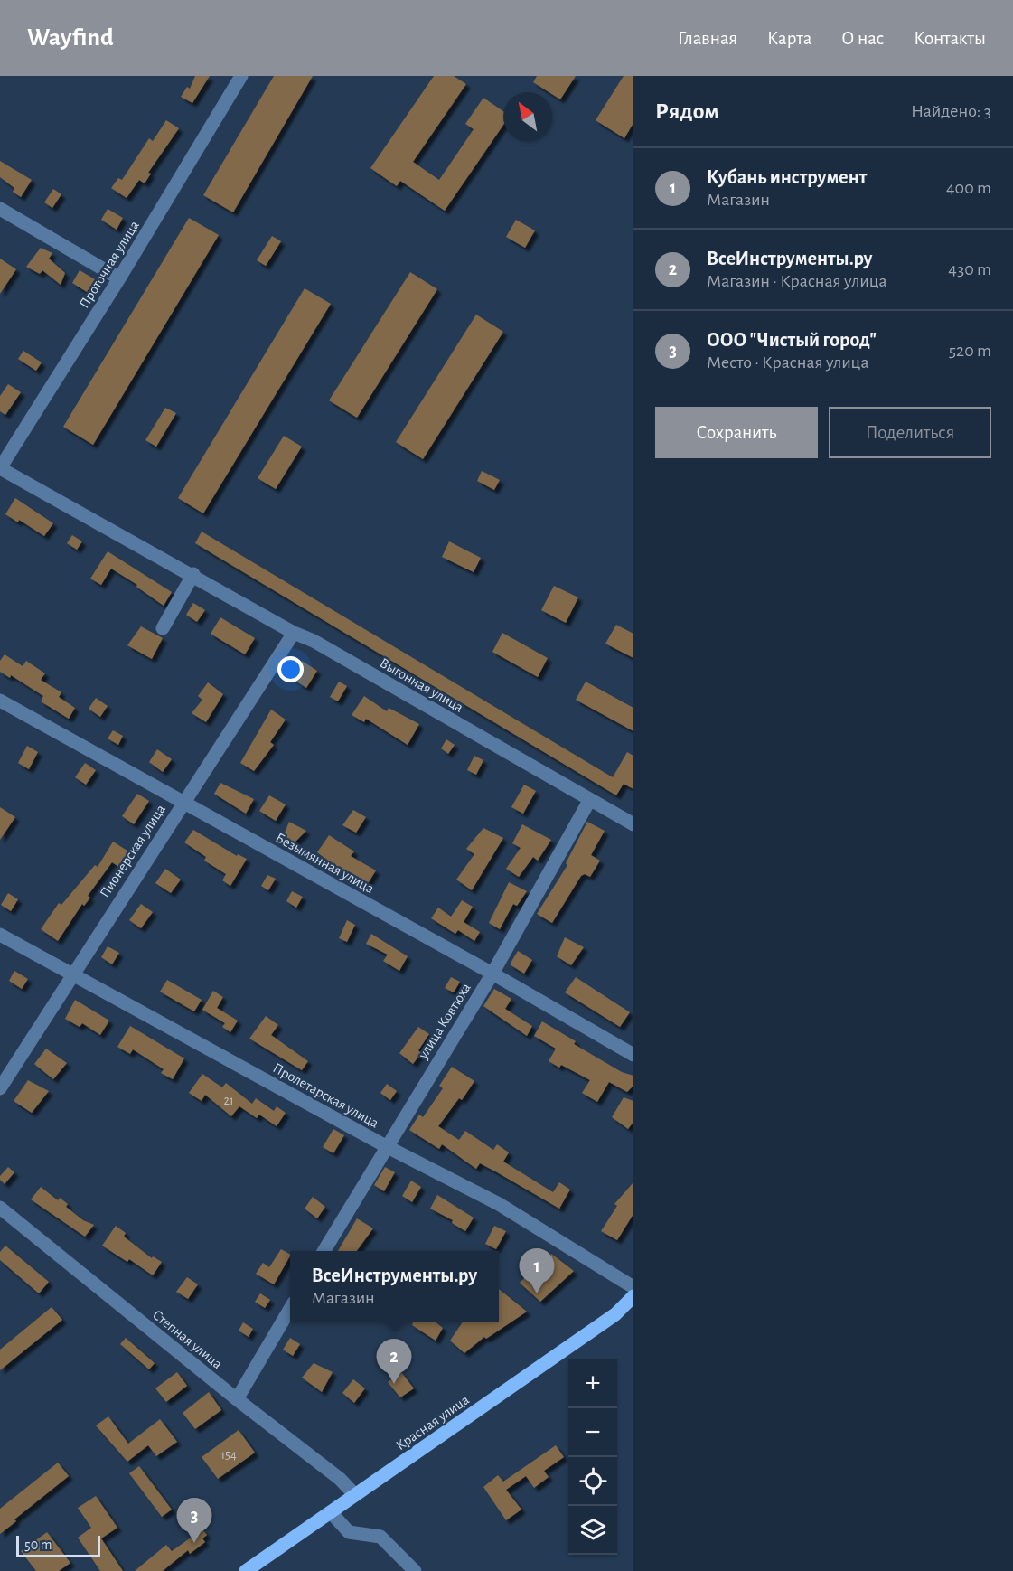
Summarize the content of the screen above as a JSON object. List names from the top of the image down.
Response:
{
  "streets": {
    "main road": ["Красная улица"],
    "street": [
      "Проточная улица",
      "Выгонная улица",
      "Пионерская улица",
      "Безымянная улица",
      "улица Ковтюха",
      "Пролетарская улица",
      "Степная улица"
    ]
  },
  "crossings": [
    ["Проточная улица", "Выгонная улица"],
    ["Выгонная улица", "Пионерская улица"],
    ["Выгонная улица", "улица Ковтюха"],
    ["Пионерская улица", "Безымянная улица"],
    ["Пионерская улица", "Пролетарская улица"],
    ["Безымянная улица", "улица Ковтюха"],
    ["улица Ковтюха", "Пролетарская улица"],
    ["Степная улица", "Красная улица"]
  ],
  "house_numbers": ["21", "154"],
  "scale_bar": "50 m",
  "north": "top left",
  "page": {
    "header": "Wayfind",
    "nav": [
      "Главная",
      "Карта",
      "О нас",
      "Контакты"
    ],
    "heading": ["Рядом", "Найдено: 3"],
    "list": [
      {
        "mark": "1",
        "name": "Кубань инструмент",
        "note": "Магазин",
        "value": "400 m"
      },
      {
        "mark": "2",
        "name": "ВсеИнструменты.ру",
        "note": "Магазин · Красная улица",
        "value": "430 m"
      },
      {
        "mark": "3",
        "name": "ООО \"Чистый город\"",
        "note": "Место · Красная улица",
        "value": "520 m"
      }
    ],
    "buttons": ["Сохранить", "Поделиться"],
    "pins": ["1", "2", "3"],
    "popup": ["ВсеИнструменты.ру", "Магазин"],
    "map_buttons": ["+", "−"],
    "scale": "50 m"
  }
}
